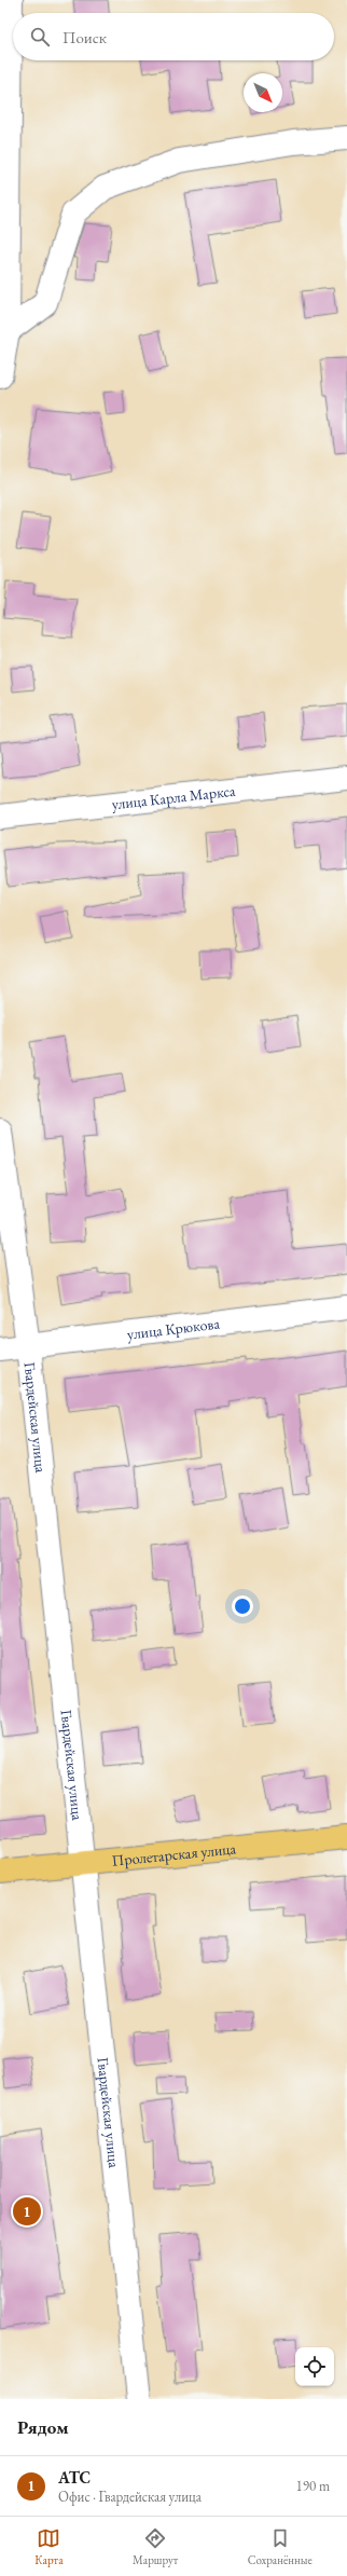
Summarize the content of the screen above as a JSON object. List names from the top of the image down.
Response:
{
  "streets": {
    "main road": ["Пролетарская улица"],
    "street": ["улица Карла Маркса", "улица Крюкова", "Гвардейская улица"]
  },
  "crossings": [
    ["улица Крюкова", "Гвардейская улица"],
    ["Гвардейская улица", "Пролетарская улица"]
  ],
  "north": "bottom right",
  "page": {
    "search": "Поиск",
    "pins": "1",
    "heading": "Рядом",
    "list": [
      {
        "mark": "1",
        "name": "АТС",
        "note": "Офис · Гвардейская улица",
        "value": "190 m"
      }
    ],
    "nav": ["Карта", "Маршрут", "Сохранённые"]
  }
}
